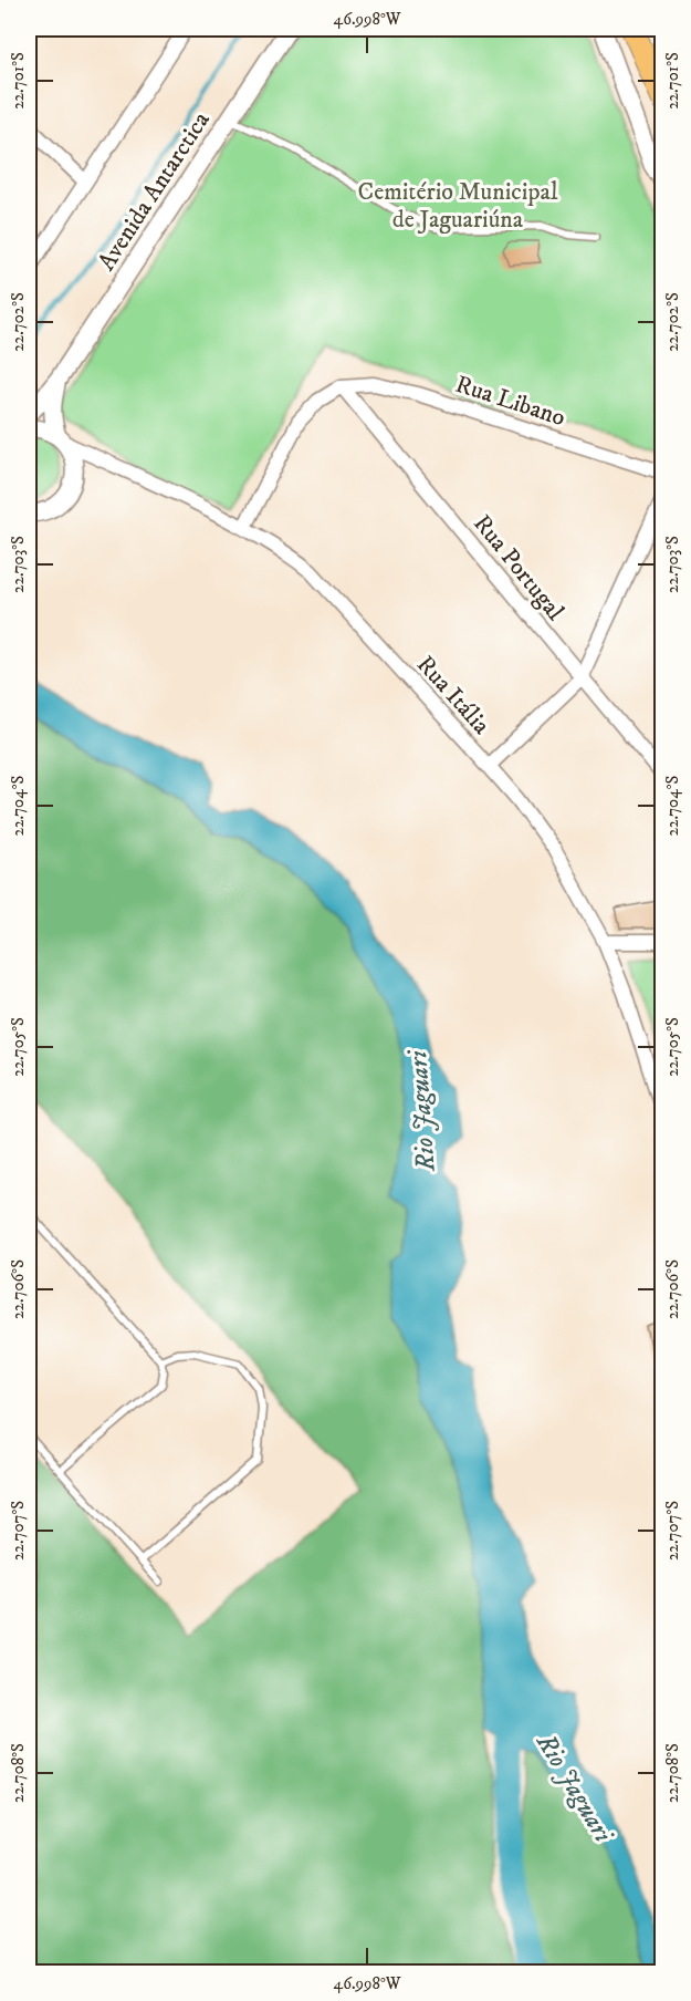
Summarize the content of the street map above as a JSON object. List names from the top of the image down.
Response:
{
  "streets": {
    "street": [
      "Avenida Antarctica",
      "Rua Libano",
      "Rua Portugal",
      "Rua Itália"
    ]
  },
  "crossings": [
    ["Avenida Antarctica", "Rua Itália"],
    ["Rua Libano", "Rua Portugal"]
  ],
  "water": ["Rio Jaguari"],
  "parks": ["Cemitério Municipal de Jaguariúna"],
  "coordinates": [
    "46.998°W",
    "22.701°S",
    "22.702°S",
    "22.703°S",
    "22.704°S",
    "22.705°S",
    "22.706°S",
    "22.707°S",
    "22.708°S"
  ]
}
